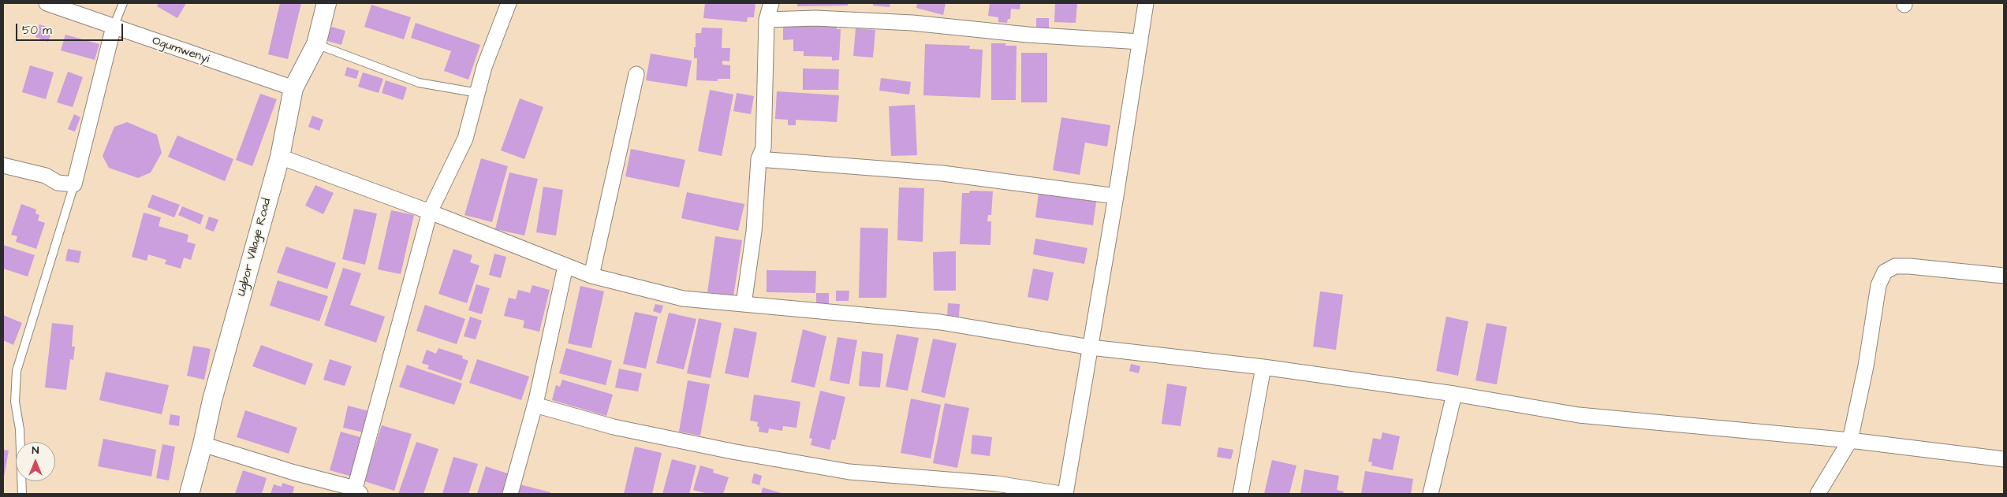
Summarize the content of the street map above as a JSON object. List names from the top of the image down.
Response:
{
  "streets": {
    "street": ["Ogumwenyi", "Ugbor Village Road"]
  },
  "crossings": [
    ["Ogumwenyi", "Ugbor Village Road"]
  ],
  "scale_bar": "50 m",
  "north": "top"
}
